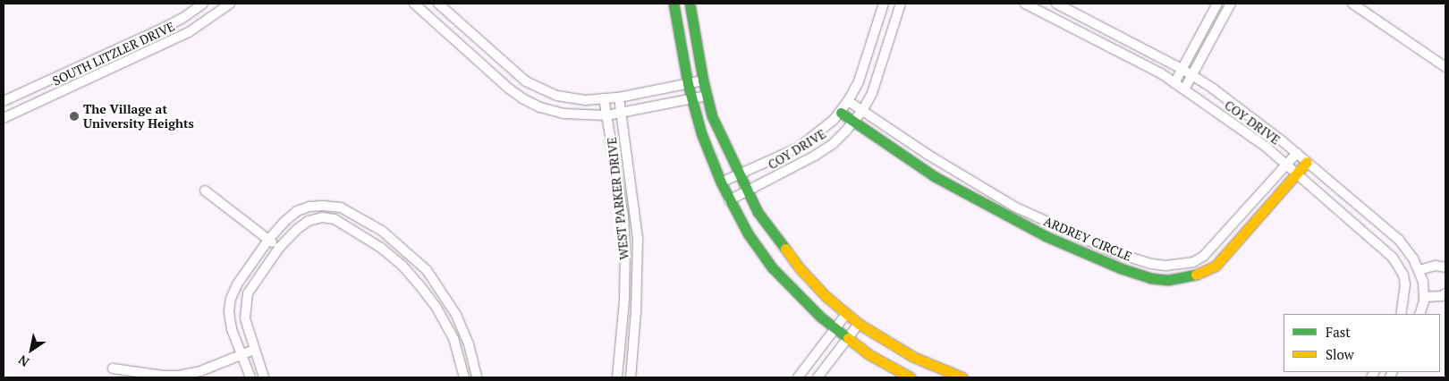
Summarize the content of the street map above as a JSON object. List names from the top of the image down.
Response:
{
  "streets": {
    "street": [
      "SOUTH LITZLER DRIVE",
      "COY DRIVE",
      "WEST PARKER DRIVE",
      "ARDREY CIRCLE"
    ]
  },
  "crossings": [
    ["COY DRIVE", "ARDREY CIRCLE"]
  ],
  "places": ["The Village at University Heights"],
  "legend": ["Fast", "Slow"],
  "north": "bottom left"
}
